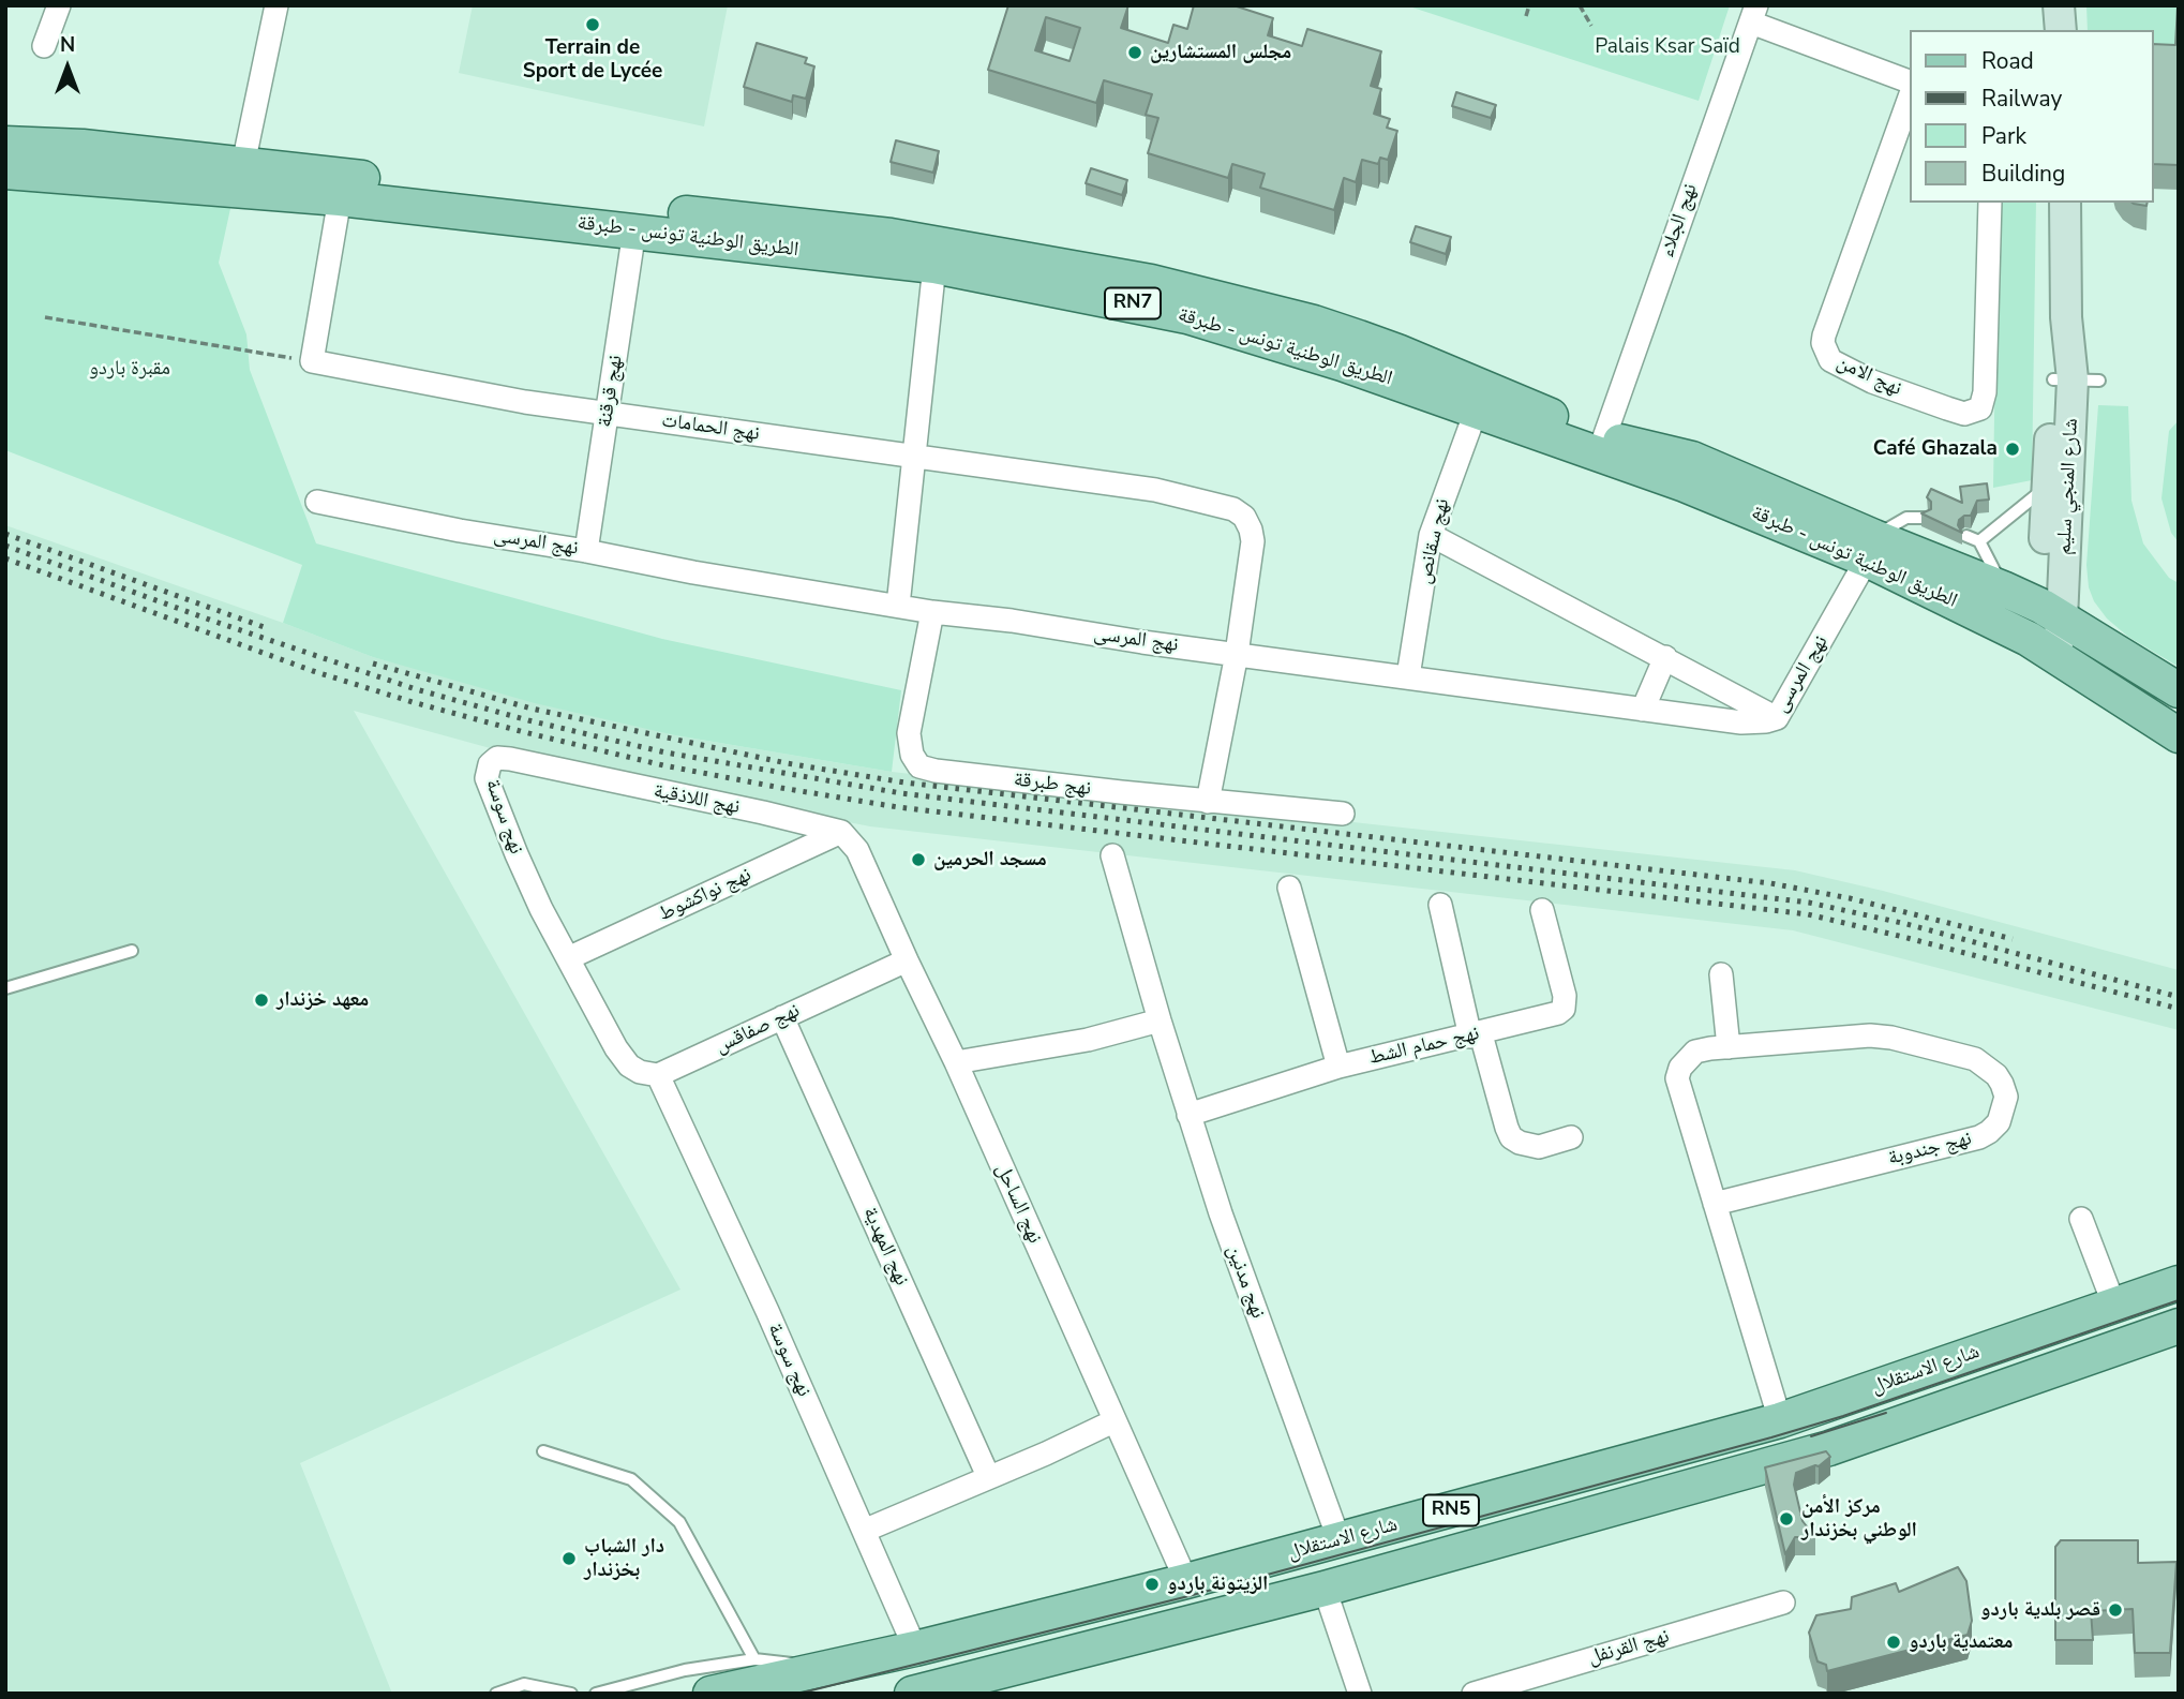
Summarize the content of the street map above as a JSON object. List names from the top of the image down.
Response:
{
  "streets": {
    "main road": [
      "الطريق الوطنية تونس - طبرقة",
      "RN7",
      "شارع المنجي سليم",
      "شارع الاستقلال",
      "RN5"
    ],
    "street": [
      "نهج الجلاء",
      "نهج الامن",
      "نهج قرقنة",
      "نهج الحمامات",
      "نهج سقانص",
      "نهج المرسى",
      "نهج طبرقة",
      "نهج اللاذقية",
      "نهج سوسة",
      "نهج نواكشوط",
      "نهج صفاقس",
      "نهج حمام الشط",
      "نهج جندوبة",
      "نهج الساحل",
      "نهج المهدية",
      "نهج مدنين",
      "نهج القرنفل"
    ]
  },
  "crossings": [
    ["نهج الجلاء", "الطريق الوطنية تونس - طبرقة"],
    ["الطريق الوطنية تونس - طبرقة", "نهج قرقنة"],
    ["الطريق الوطنية تونس - طبرقة", "شارع المنجي سليم"],
    ["الطريق الوطنية تونس - طبرقة", "نهج سقانص"],
    ["الطريق الوطنية تونس - طبرقة", "نهج المرسى"],
    ["نهج قرقنة", "نهج الحمامات"],
    ["نهج قرقنة", "نهج المرسى"],
    ["نهج الحمامات", "نهج المرسى"],
    ["نهج سقانص", "نهج المرسى"],
    ["نهج المرسى", "نهج طبرقة"],
    ["نهج اللاذقية", "نهج سوسة"],
    ["نهج اللاذقية", "نهج نواكشوط"],
    ["نهج اللاذقية", "نهج الساحل"],
    ["نهج سوسة", "نهج نواكشوط"],
    ["نهج سوسة", "نهج صفاقس"],
    ["نهج سوسة", "شارع الاستقلال"],
    ["نهج نواكشوط", "نهج الساحل"],
    ["نهج صفاقس", "نهج الساحل"],
    ["نهج صفاقس", "نهج المهدية"],
    ["نهج حمام الشط", "نهج مدنين"],
    ["نهج جندوبة", "شارع الاستقلال"],
    ["نهج الساحل", "شارع الاستقلال"],
    ["نهج مدنين", "شارع الاستقلال"]
  ],
  "parks": ["Palais Ksar Saïd", "مقبرة باردو"],
  "places": [
    "Terrain de Sport de Lycée",
    "مجلس المستشارين",
    "Café Ghazala",
    "مسجد الحرمين",
    "معهد خزندار",
    "مركز الأمن الوطني بخزندار",
    "دار الشباب بخزندار",
    "الزيتونة باردو",
    "قصر بلدية باردو",
    "معتمدية باردو"
  ],
  "legend": [
    "Road",
    "Railway",
    "Park",
    "Building"
  ],
  "north": "top"
}
